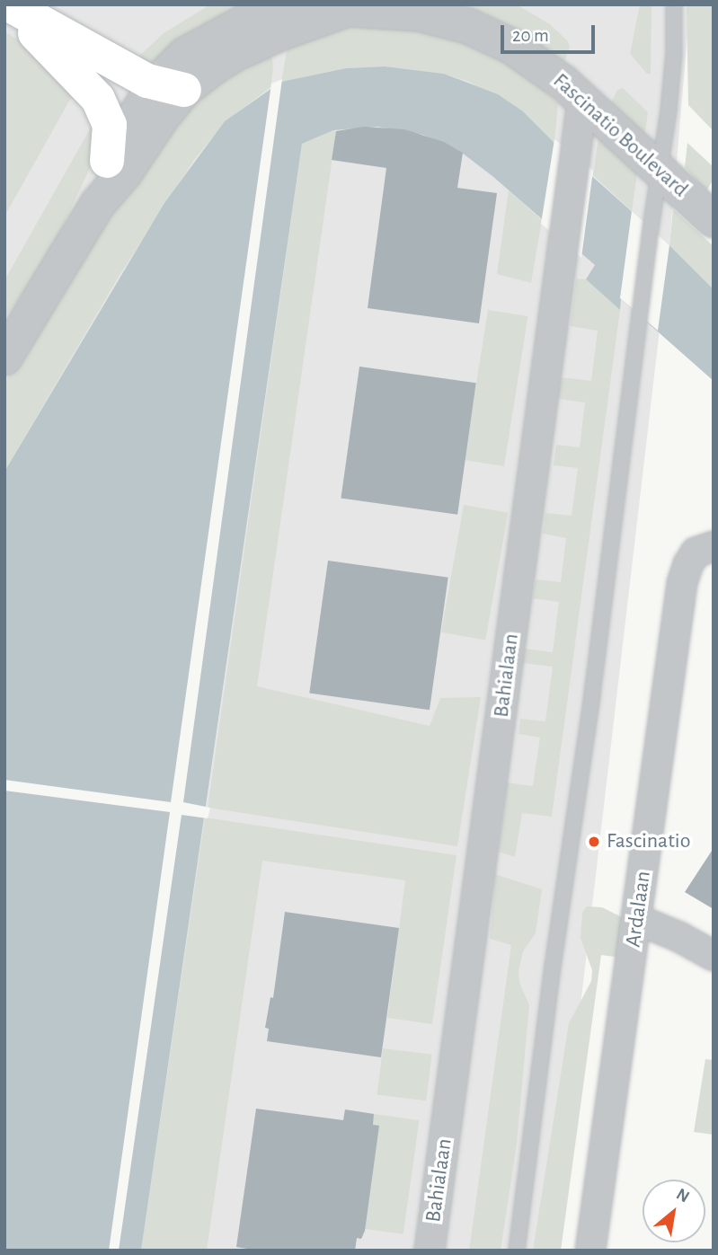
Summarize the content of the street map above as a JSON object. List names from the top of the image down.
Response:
{
  "streets": {
    "street": ["Fascinatio Boulevard", "Bahialaan", "Ardalaan"]
  },
  "crossings": [
    ["Fascinatio Boulevard", "Bahialaan"]
  ],
  "places": ["Fascinatio"],
  "scale_bar": "20 m",
  "north": "top right"
}
